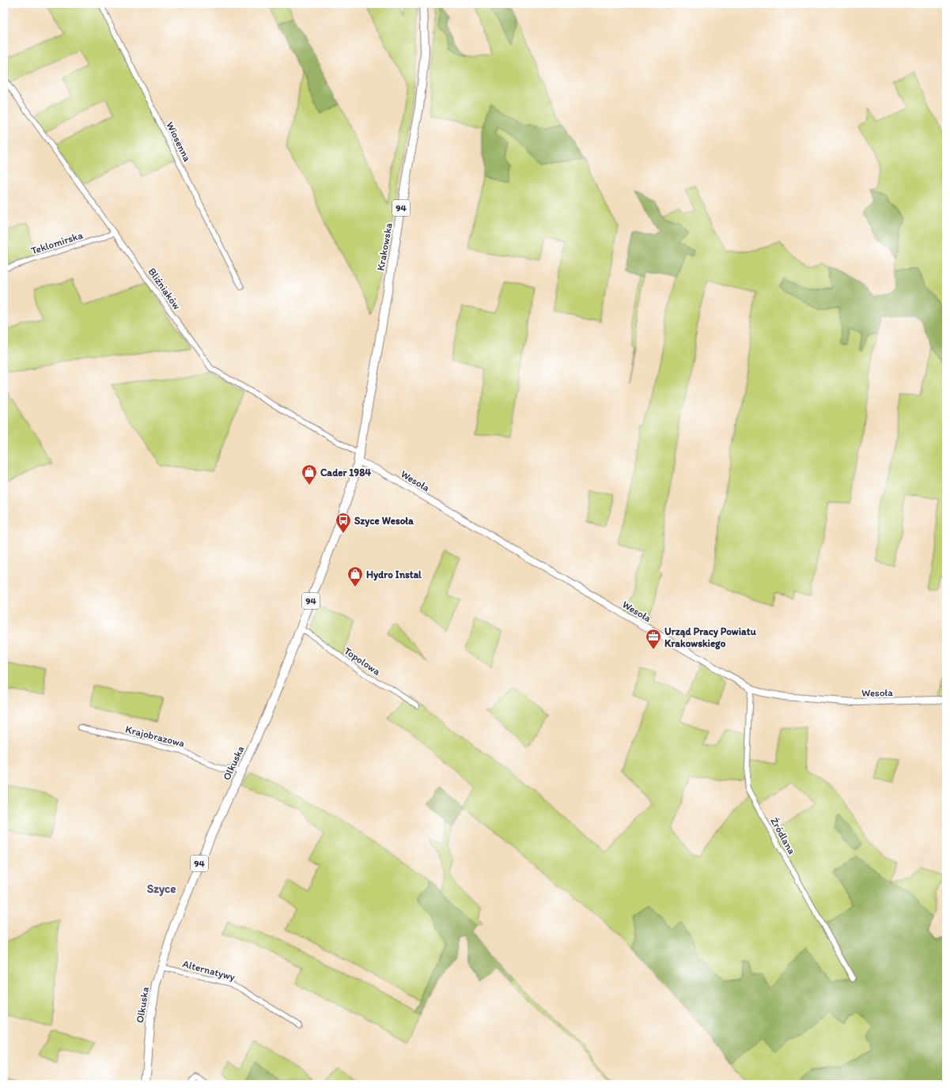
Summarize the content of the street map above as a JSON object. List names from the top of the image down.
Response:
{
  "streets": {
    "main road": ["94", "Krakowska", "Olkuska"],
    "street": [
      "Wiosenna",
      "Teklomirska",
      "Bliźniaków",
      "Wesoła",
      "Topolowa",
      "Krajobrazowa",
      "Źródlana",
      "Alternatywy"
    ]
  },
  "crossings": [
    ["Teklomirska", "Bliźniaków"],
    ["Krakowska", "Bliźniaków"],
    ["Krakowska", "Wesoła"],
    ["Krakowska", "Olkuska"],
    ["Bliźniaków", "Wesoła"],
    ["Bliźniaków", "Olkuska"],
    ["Wesoła", "Olkuska"],
    ["Wesoła", "Źródlana"],
    ["Topolowa", "Olkuska"],
    ["Krajobrazowa", "Olkuska"],
    ["Olkuska", "Alternatywy"]
  ],
  "districts": ["Szyce"],
  "places": {
    "shop": ["Cader 1984", "Hydro Instal"],
    "bus stop": ["Szyce Wesoła"],
    "office": ["Urząd Pracy Powiatu Krakowskiego"]
  }
}
